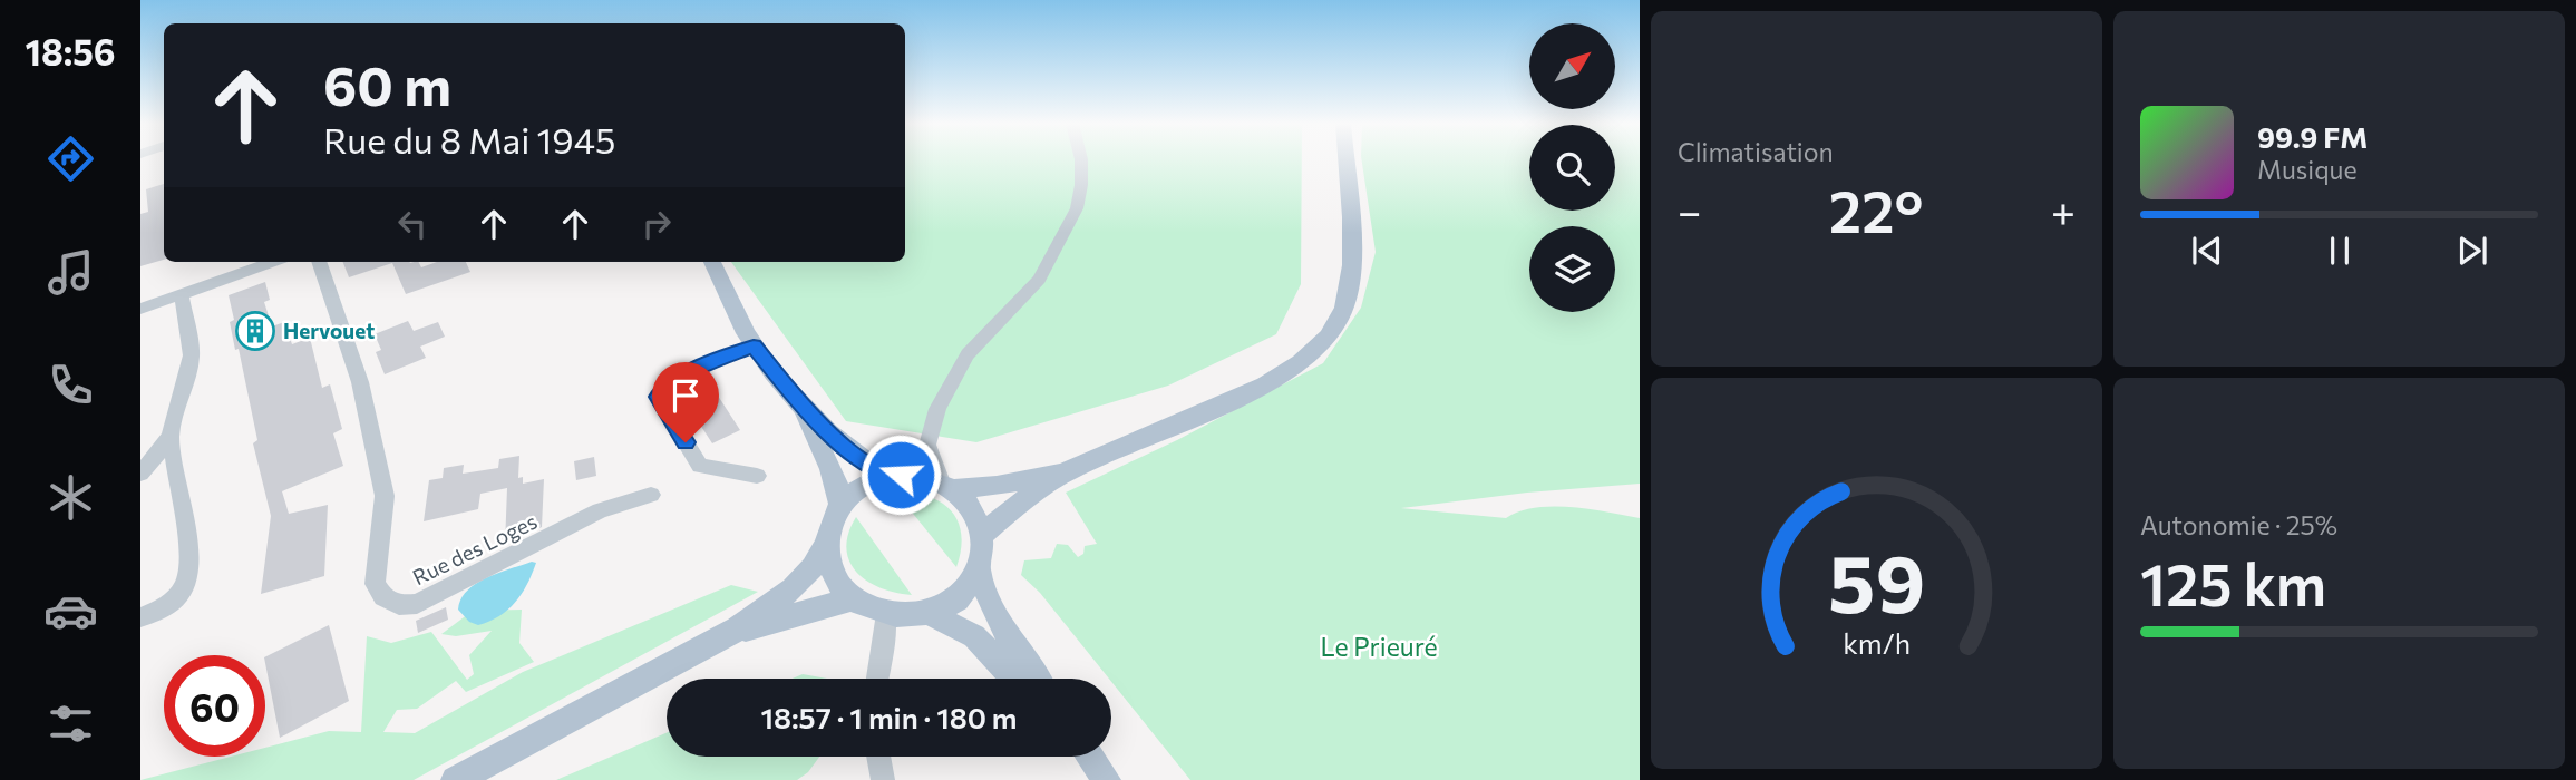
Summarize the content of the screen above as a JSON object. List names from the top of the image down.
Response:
{
  "streets": {
    "street": ["Rue des Loges"]
  },
  "parks": ["Le Prieuré"],
  "places": {
    "building": ["Hervouet"]
  },
  "north": "top right",
  "page": {
    "tabs": "18:56",
    "tile": [
      "Climatisation",
      ["Autonomie · 25%", "125 km"]
    ],
    "turn": ["60 m", "Rue du 8 Mai 1945"],
    "song": ["99.9 FM", "Musique"],
    "heat": ["−", "22°", "+"],
    "limit": "60",
    "trip": "18:57 · 1 min · 180 m",
    "gauge": ["59", "km/h"]
  }
}
